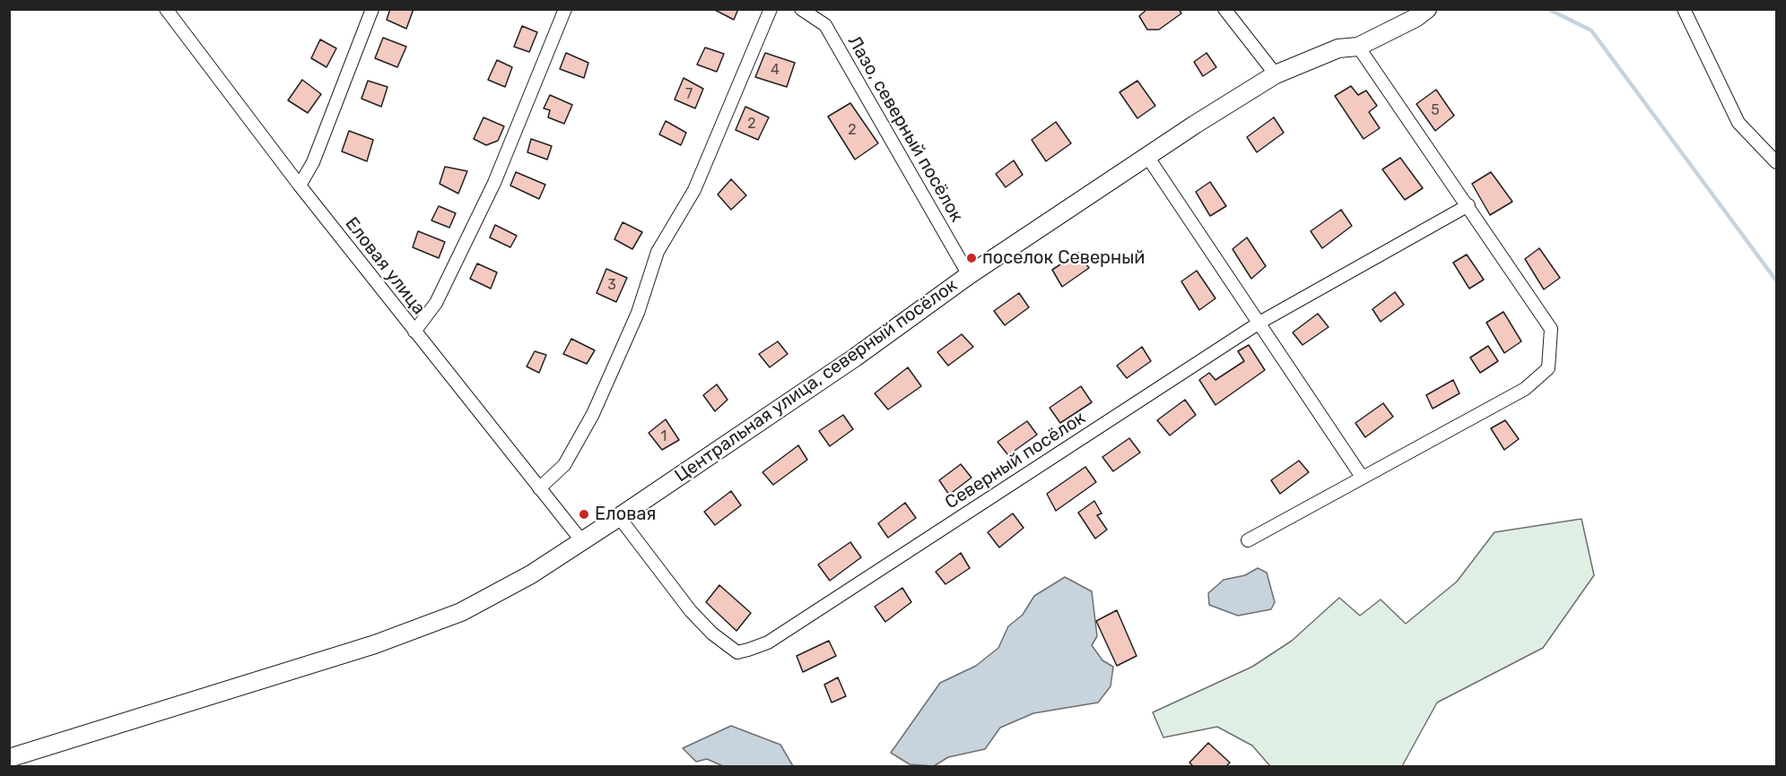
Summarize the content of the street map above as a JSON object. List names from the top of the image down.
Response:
{
  "streets": {
    "street": [
      "Лазо, северный посёлок",
      "Еловая улица",
      "Центральная улица, северный посёлок",
      "Северный посёлок"
    ]
  },
  "crossings": [
    ["Лазо, северный посёлок", "Центральная улица, северный посёлок"],
    ["Еловая улица", "Центральная улица, северный посёлок"],
    ["Центральная улица, северный посёлок", "Северный посёлок"]
  ],
  "places": ["поселок Северный", "Еловая"],
  "house_numbers": [
    "4",
    "7",
    "5",
    "2",
    "2",
    "3",
    "1"
  ]
}
